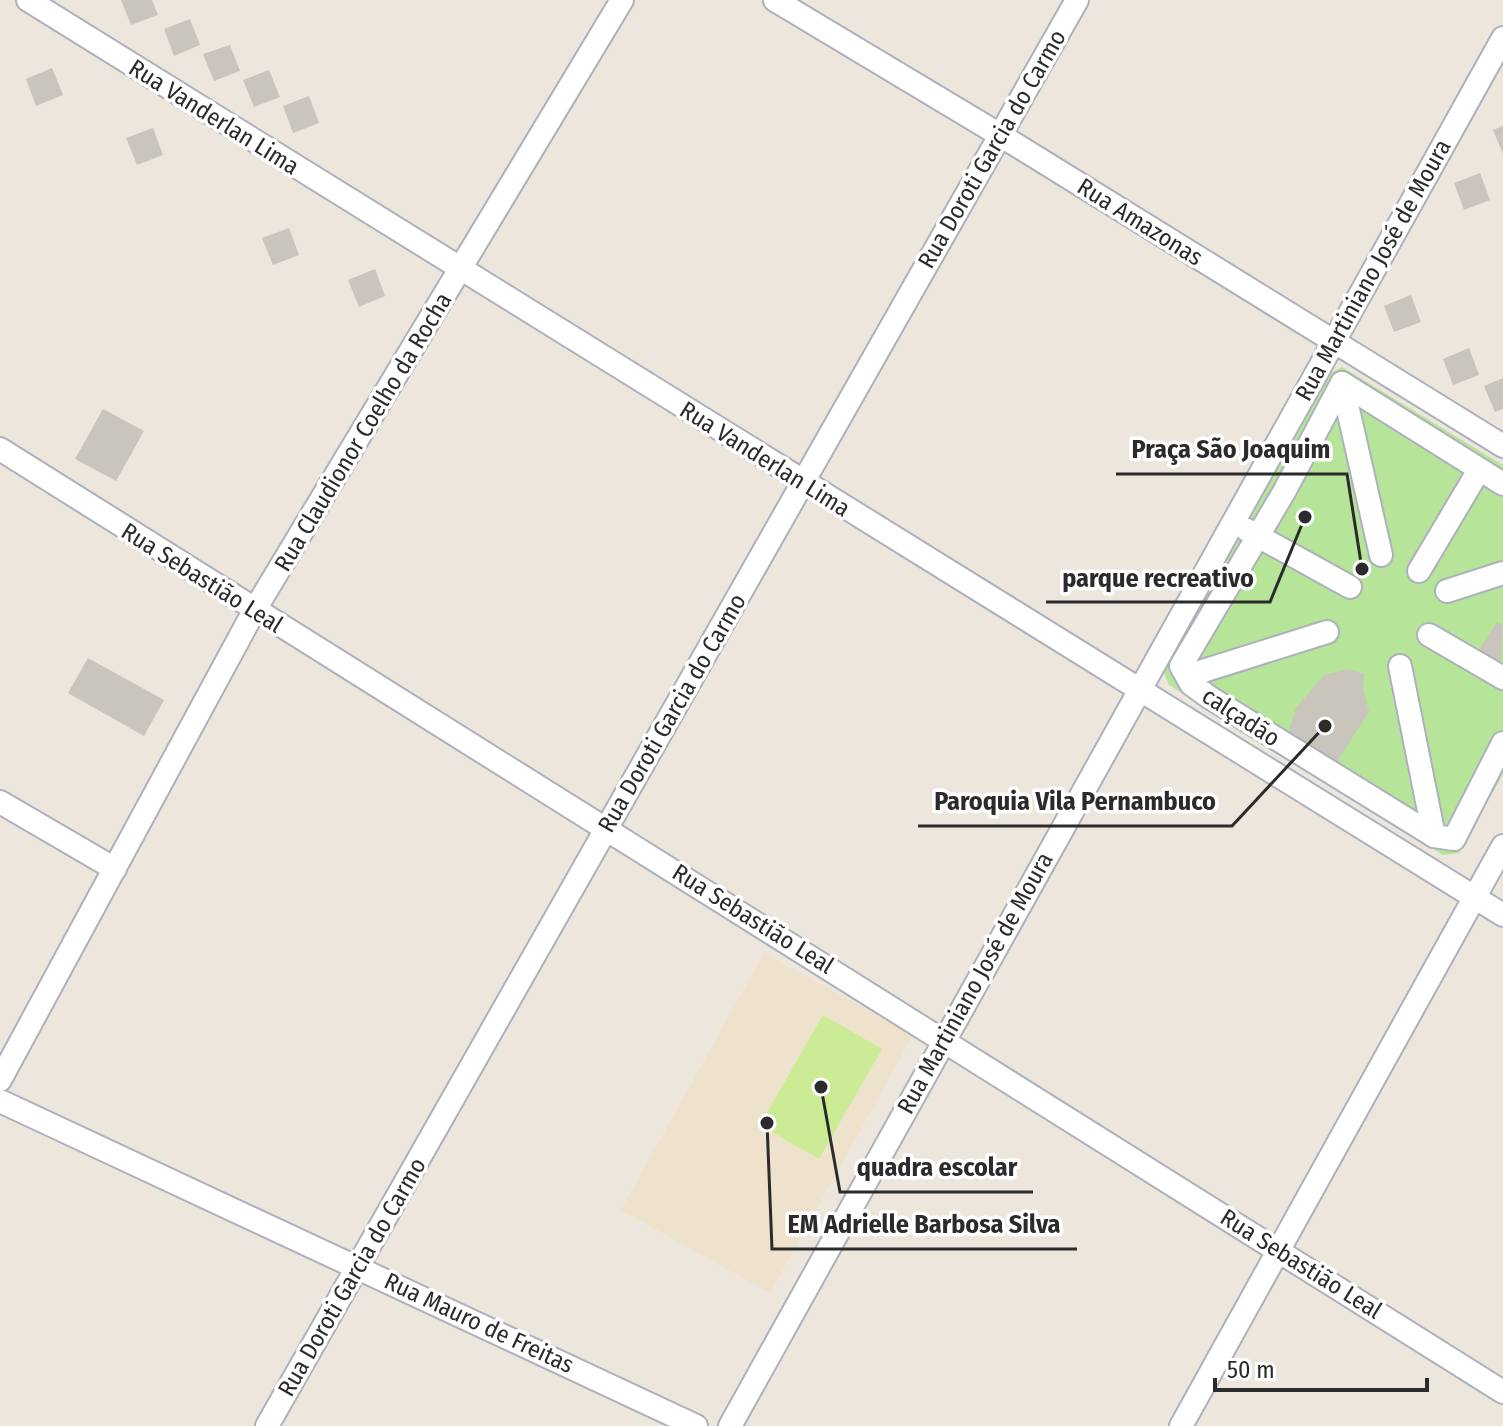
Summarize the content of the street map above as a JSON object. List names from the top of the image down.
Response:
{
  "streets": {
    "street": [
      "Rua Vanderlan Lima",
      "Rua Doroti Garcia do Carmo",
      "Rua Amazonas",
      "Rua Martiniano José de Moura",
      "Rua Claudionor Coelho da Rocha",
      "Rua Sebastião Leal",
      "calçadão",
      "Rua Mauro de Freitas"
    ]
  },
  "crossings": [
    ["Rua Vanderlan Lima", "Rua Doroti Garcia do Carmo"],
    ["Rua Vanderlan Lima", "Rua Martiniano José de Moura"],
    ["Rua Vanderlan Lima", "Rua Claudionor Coelho da Rocha"],
    ["Rua Doroti Garcia do Carmo", "Rua Amazonas"],
    ["Rua Doroti Garcia do Carmo", "Rua Sebastião Leal"],
    ["Rua Doroti Garcia do Carmo", "Rua Mauro de Freitas"],
    ["Rua Amazonas", "Rua Martiniano José de Moura"],
    ["Rua Martiniano José de Moura", "Rua Sebastião Leal"],
    ["Rua Claudionor Coelho da Rocha", "Rua Sebastião Leal"]
  ],
  "places": [
    "parque recreativo",
    "Praça São Joaquim",
    "Paroquia Vila Pernambuco",
    "quadra escolar",
    "EM Adrielle Barbosa Silva"
  ],
  "scale_bar": "50 m"
}
